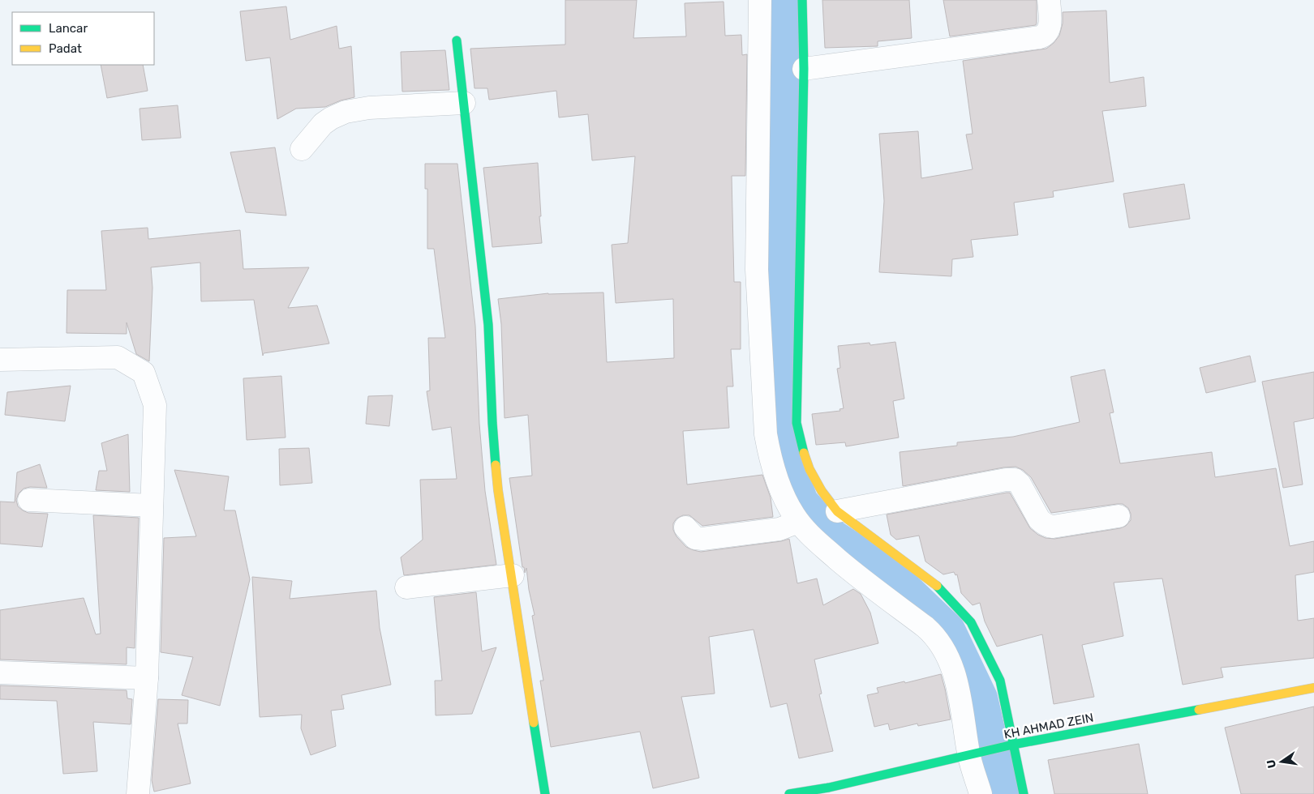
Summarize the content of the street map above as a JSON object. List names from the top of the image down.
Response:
{
  "streets": {
    "street": ["KH AHMAD ZEIN"]
  },
  "legend": ["Lancar", "Padat"],
  "north": "left"
}
